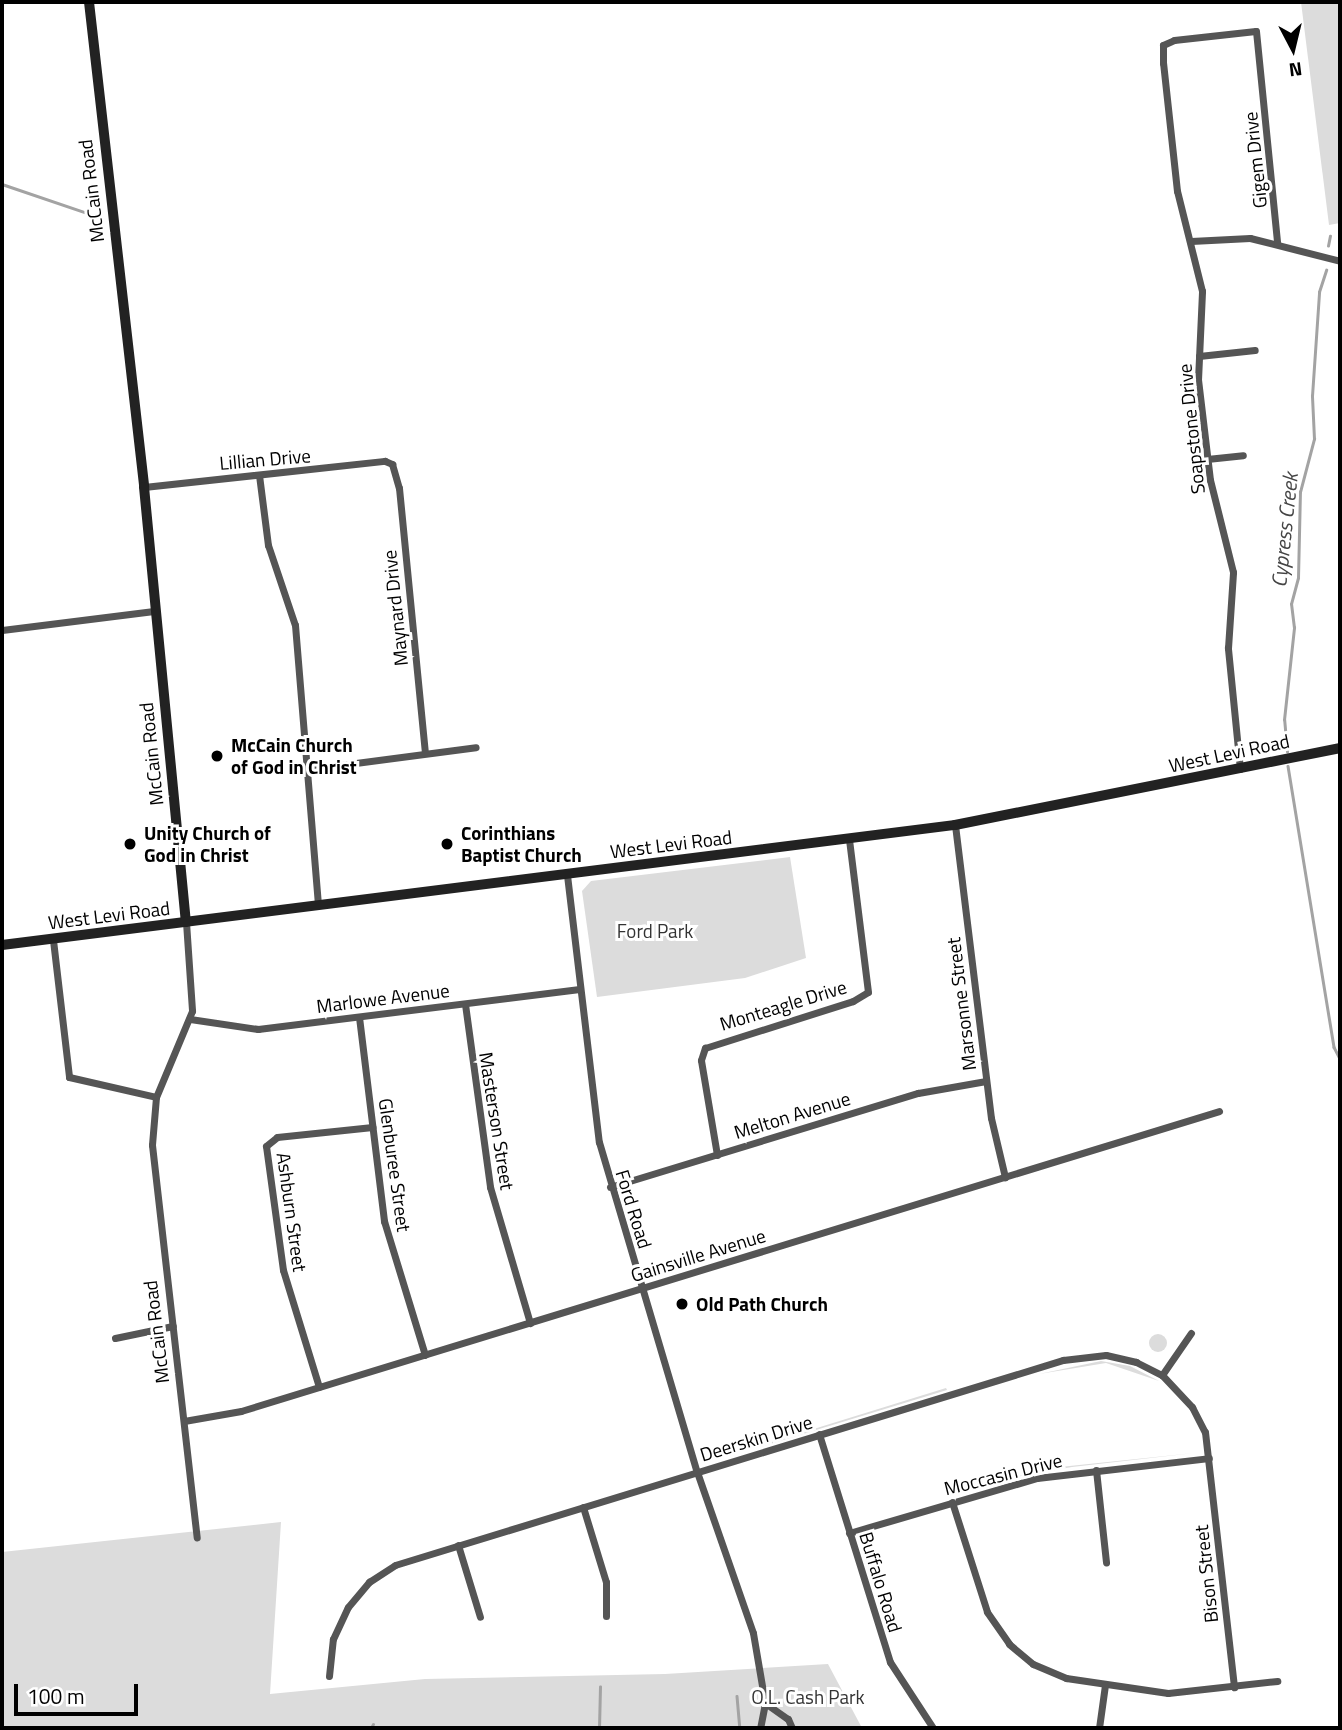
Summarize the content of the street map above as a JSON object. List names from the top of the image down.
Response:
{
  "streets": {
    "street": [
      "Gigem Drive",
      "McCain Road",
      "Soapstone Drive",
      "Lillian Drive",
      "Maynard Drive",
      "West Levi Road",
      "Marlowe Avenue",
      "Marsonne Street",
      "Monteagle Drive",
      "Melton Avenue",
      "Masterson Street",
      "Glenburee Street",
      "Ford Road",
      "Ashburn Street",
      "Gainsville Avenue",
      "Deerskin Drive",
      "Moccasin Drive",
      "Bison Street",
      "Buffalo Road"
    ]
  },
  "crossings": [
    ["Gigem Drive", "Soapstone Drive"],
    ["McCain Road", "Lillian Drive"],
    ["McCain Road", "West Levi Road"],
    ["McCain Road", "Marlowe Avenue"],
    ["McCain Road", "Gainsville Avenue"],
    ["Soapstone Drive", "West Levi Road"],
    ["Lillian Drive", "Maynard Drive"],
    ["West Levi Road", "Marsonne Street"],
    ["West Levi Road", "Monteagle Drive"],
    ["West Levi Road", "Ford Road"],
    ["Marlowe Avenue", "Masterson Street"],
    ["Marlowe Avenue", "Glenburee Street"],
    ["Marlowe Avenue", "Ford Road"],
    ["Marsonne Street", "Melton Avenue"],
    ["Marsonne Street", "Gainsville Avenue"],
    ["Monteagle Drive", "Melton Avenue"],
    ["Melton Avenue", "Ford Road"],
    ["Masterson Street", "Gainsville Avenue"],
    ["Glenburee Street", "Ashburn Street"],
    ["Glenburee Street", "Gainsville Avenue"],
    ["Ford Road", "Gainsville Avenue"],
    ["Ford Road", "Deerskin Drive"],
    ["Ashburn Street", "Gainsville Avenue"],
    ["Deerskin Drive", "Moccasin Drive"],
    ["Deerskin Drive", "Bison Street"],
    ["Deerskin Drive", "Buffalo Road"],
    ["Moccasin Drive", "Bison Street"],
    ["Moccasin Drive", "Buffalo Road"]
  ],
  "water": ["Cypress Creek"],
  "parks": ["Ford Park", "O.L. Cash Park"],
  "places": [
    "McCain Church of God in Christ",
    "Unity Church of God in Christ",
    "Corinthians Baptist Church",
    "Old Path Church"
  ],
  "scale_bar": "100 m",
  "north": "bottom"
}
